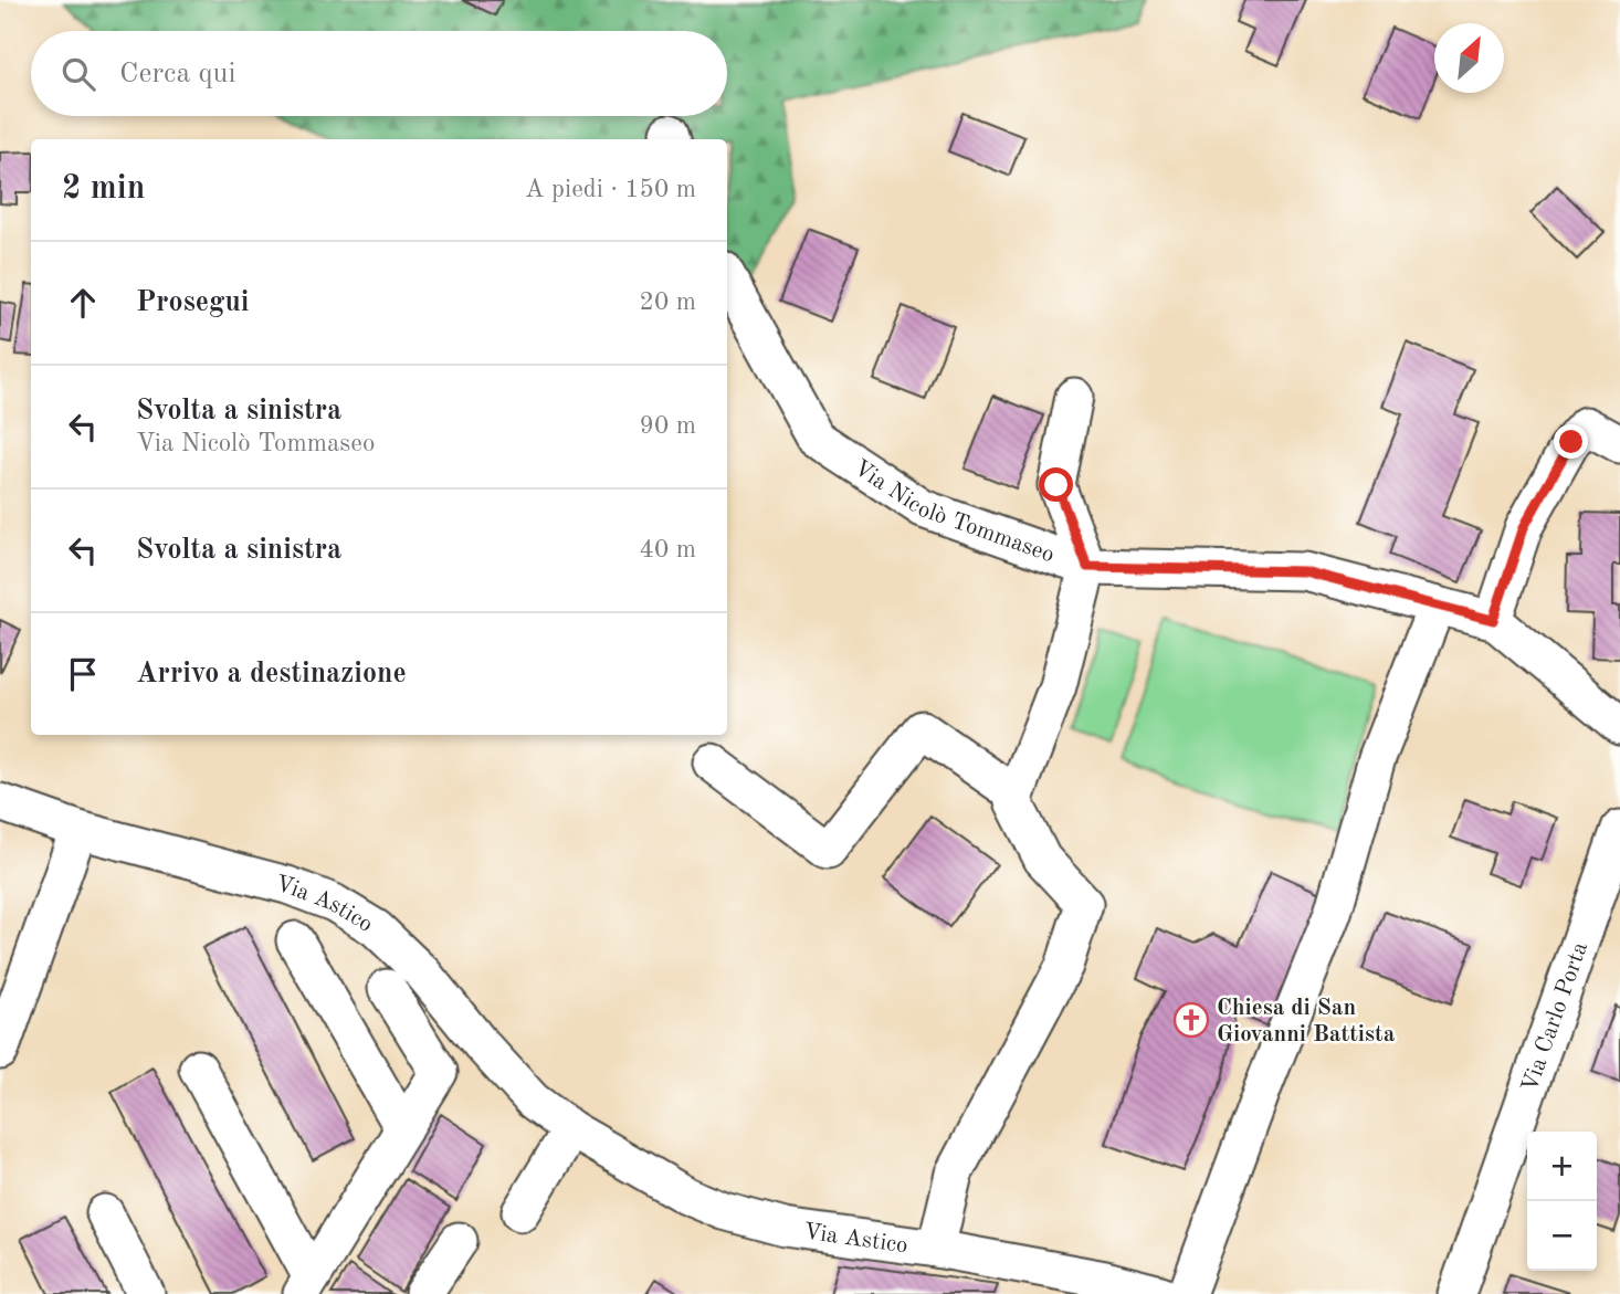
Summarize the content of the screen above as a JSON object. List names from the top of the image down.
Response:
{
  "streets": {
    "street": ["Via Nicolò Tommaseo", "Via Astico", "Via Carlo Porta"]
  },
  "places": {
    "church": ["Chiesa di San Giovanni Battista"]
  },
  "north": "top right",
  "page": {
    "search": "Cerca qui",
    "heading": ["2 min", "A piedi · 150 m"],
    "list": [
      ["Prosegui", "20 m"],
      ["Svolta a sinistra", "Via Nicolò Tommaseo", "90 m"],
      ["Svolta a sinistra", "40 m"],
      "Arrivo a destinazione"
    ],
    "map_buttons": ["+", "−"]
  }
}
